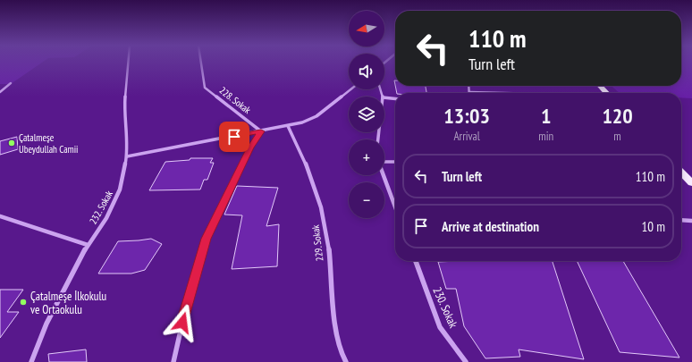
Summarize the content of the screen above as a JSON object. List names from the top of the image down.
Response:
{
  "streets": {
    "street": [
      "228. Sokak",
      "232. Sokak",
      "229. Sokak",
      "230. Sokak"
    ]
  },
  "places": ["Çatalmeşe Ubeydullah Camii", "Çatalmeşe İlkokulu ve Ortaokulu"],
  "north": "left",
  "page": {
    "map_buttons": ["+", "−"],
    "turn": ["110 m", "Turn left"],
    "eta": [
      "13:03",
      "Arrival",
      "1",
      "min",
      "120",
      "m"
    ],
    "list": [
      {
        "name": "Turn left",
        "value": "110 m"
      },
      {
        "name": "Arrive at destination",
        "value": "10 m"
      }
    ]
  }
}
